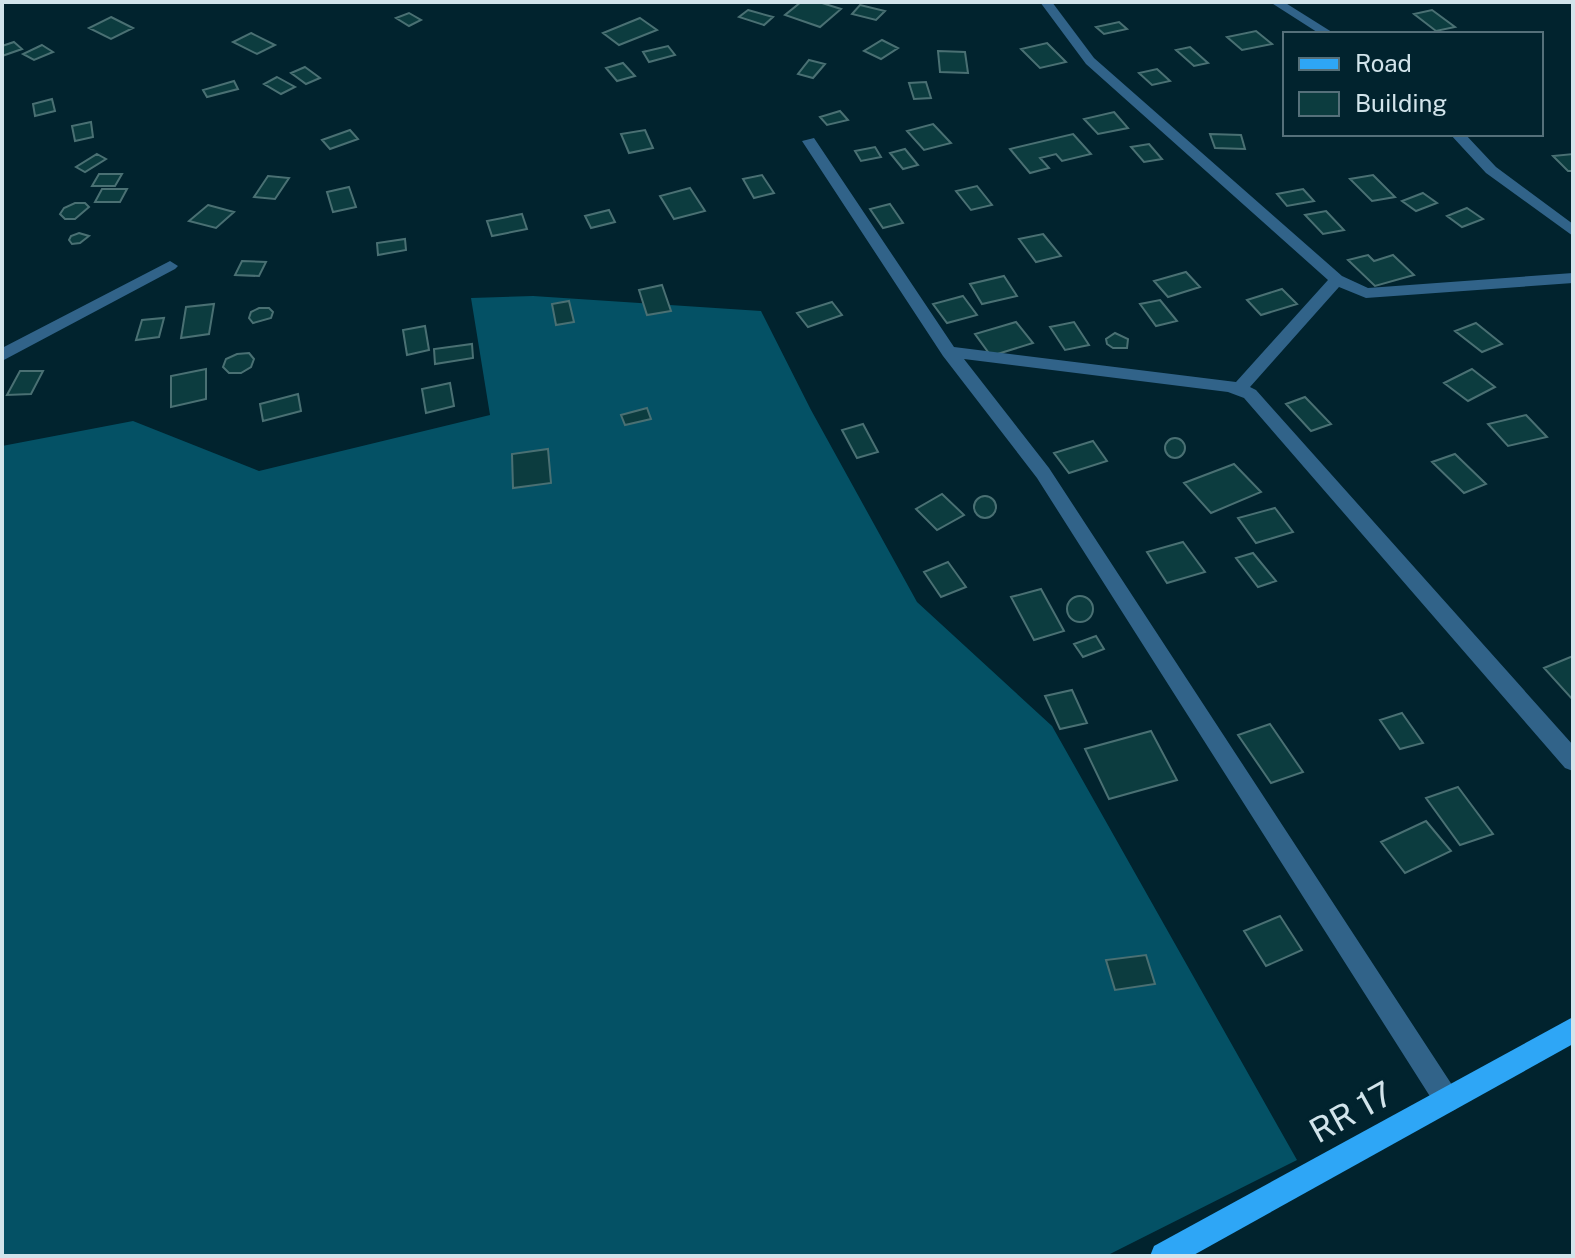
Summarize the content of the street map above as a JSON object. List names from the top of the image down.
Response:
{
  "streets": {
    "main road": ["RR 17"]
  },
  "legend": ["Road", "Building"]
}
